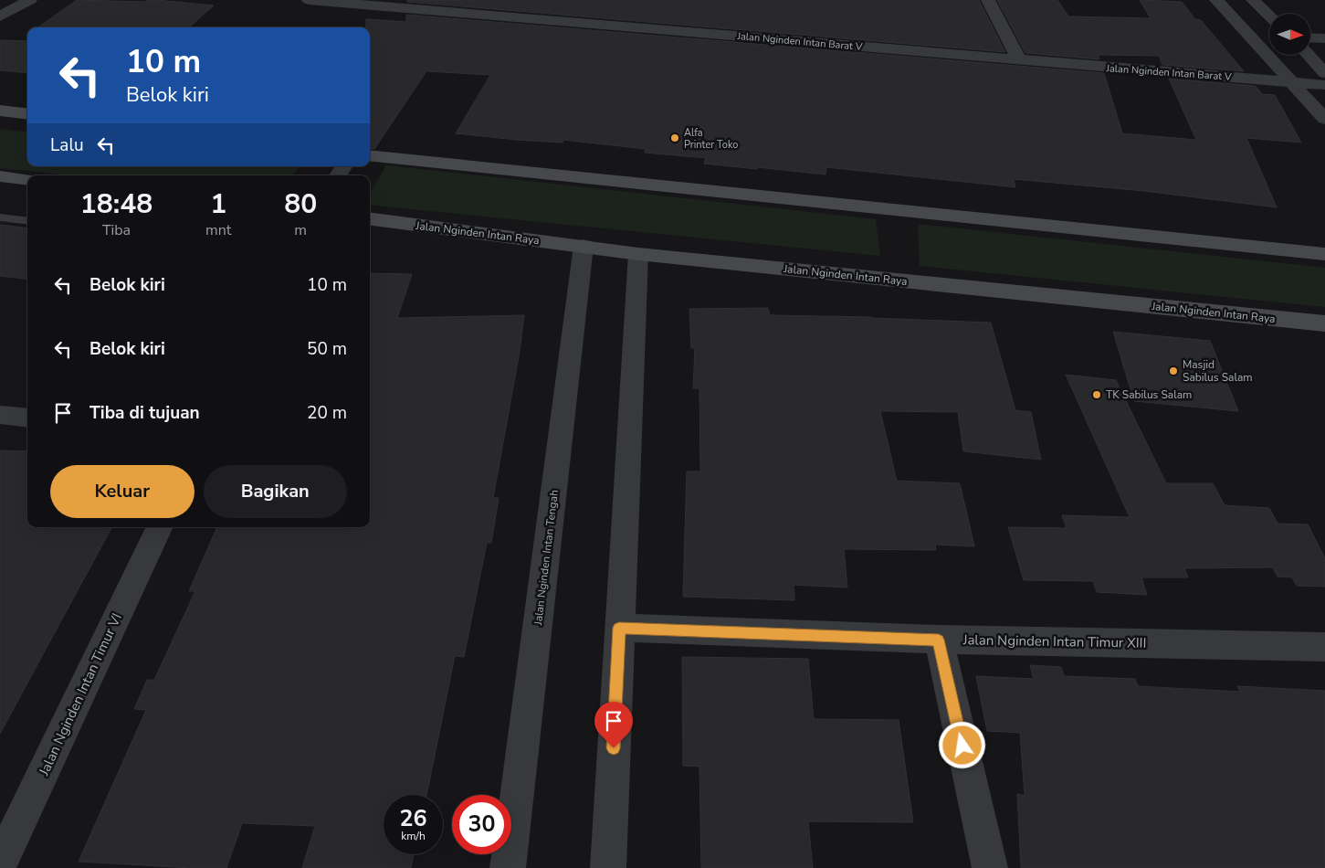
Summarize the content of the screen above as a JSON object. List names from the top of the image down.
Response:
{
  "streets": {
    "street": [
      "Jalan Nginden Intan Barat V",
      "Jalan Nginden Intan Raya",
      "Jalan Nginden Intan Tengah",
      "Jalan Nginden Intan Timur XIII",
      "Jalan Nginden Intan Timur VI"
    ]
  },
  "crossings": [
    ["Jalan Nginden Intan Raya", "Jalan Nginden Intan Tengah"]
  ],
  "places": ["Alfa Printer Toko", "Masjid Sabilus Salam", "TK Sabilus Salam"],
  "north": "right",
  "page": {
    "turn": ["10 m", "Belok kiri"],
    "then": "Lalu",
    "eta": [
      "18:48",
      "Tiba",
      "1",
      "mnt",
      "80",
      "m"
    ],
    "list": [
      {
        "name": "Belok kiri",
        "value": "10 m"
      },
      {
        "name": "Belok kiri",
        "value": "50 m"
      },
      {
        "name": "Tiba di tujuan",
        "value": "20 m"
      }
    ],
    "buttons": ["Keluar", "Bagikan"],
    "speed": "26 km/h",
    "limit": "30"
  }
}
